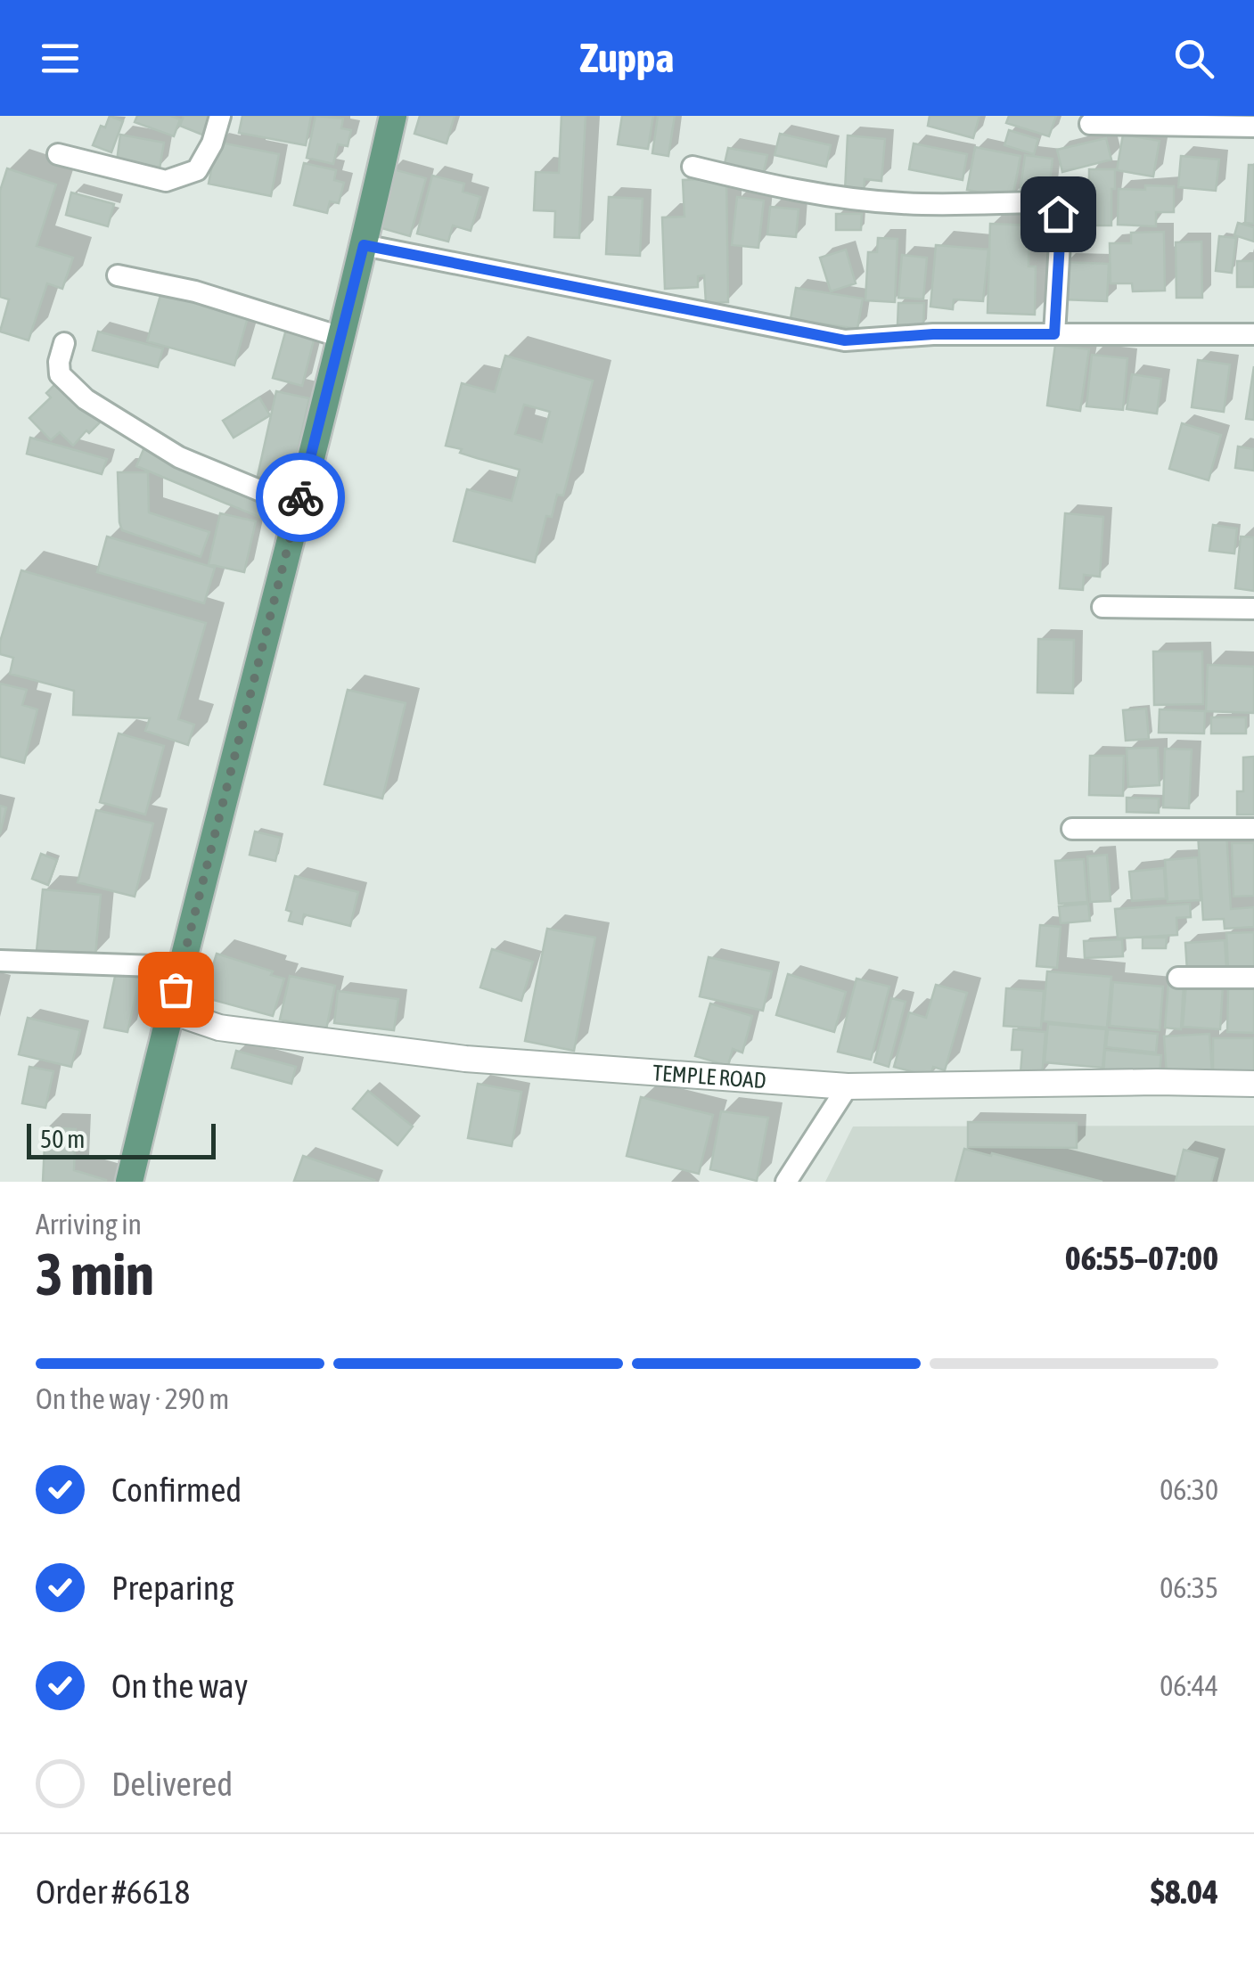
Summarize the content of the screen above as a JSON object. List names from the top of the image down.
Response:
{
  "streets": {
    "street": ["TEMPLE ROAD"]
  },
  "scale_bar": "50 m",
  "page": {
    "header": "Zuppa",
    "scale": "50 m",
    "heading": ["3 min", "Arriving in", "06:55–07:00"],
    "panel": ["Order #6618", "$8.04"],
    "bar": "On the way · 290 m",
    "list": [
      ["Confirmed", "06:30"],
      ["Preparing", "06:35"],
      ["On the way", "06:44"],
      "Delivered"
    ]
  }
}
